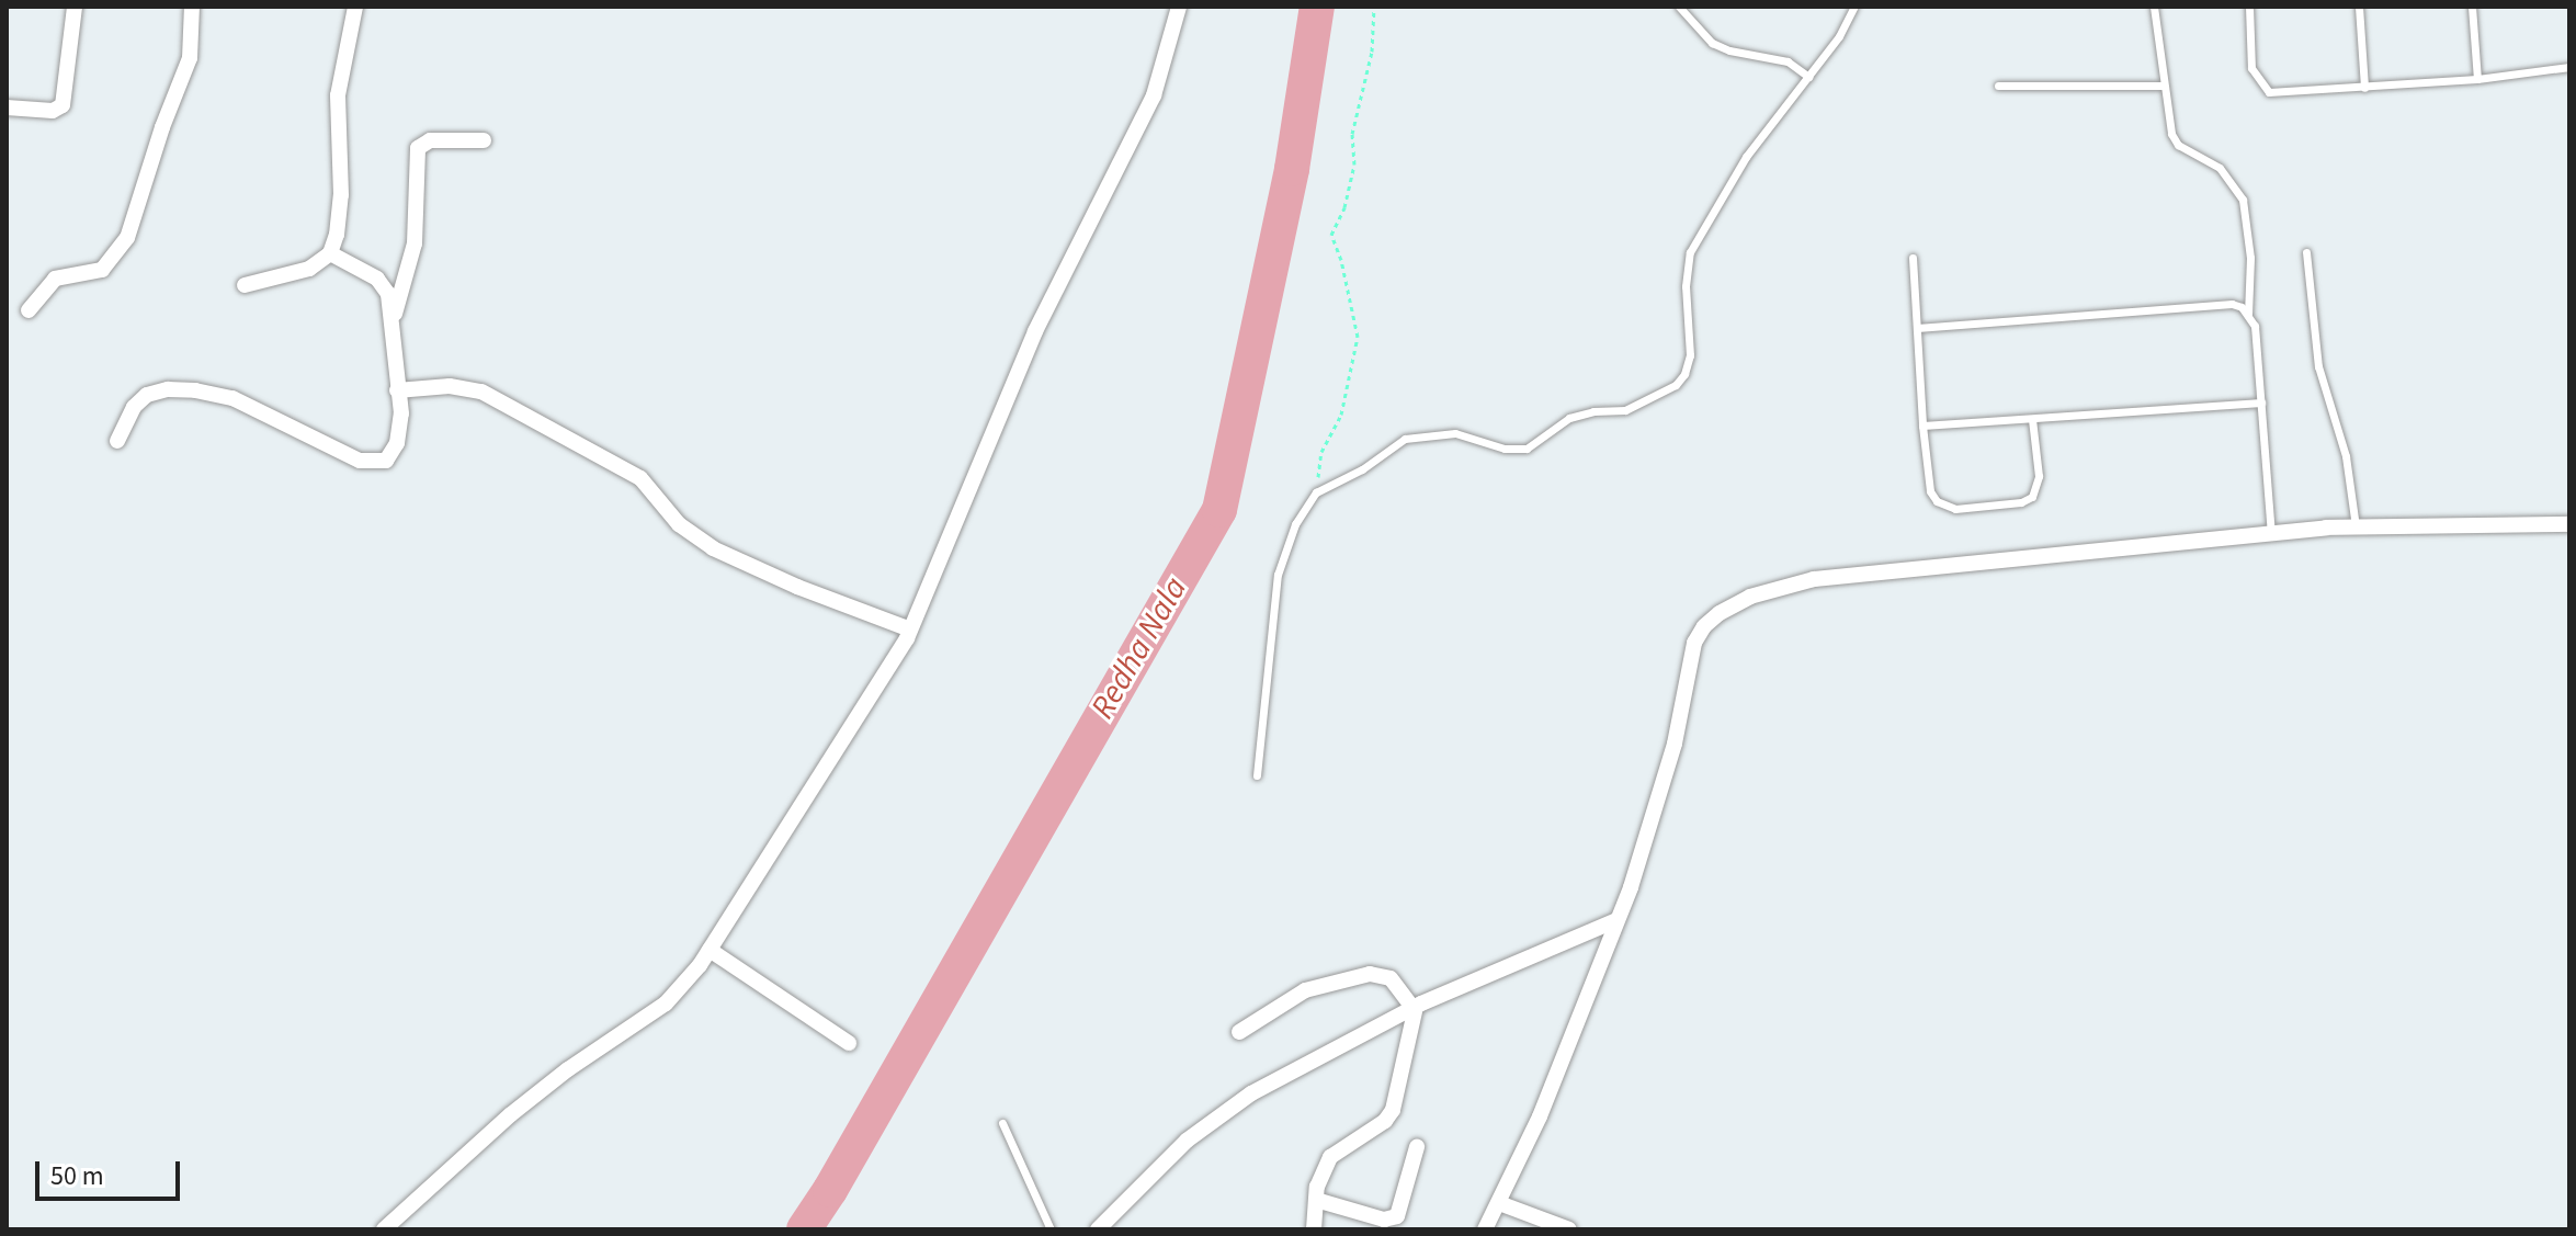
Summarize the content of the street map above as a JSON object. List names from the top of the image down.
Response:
{
  "water": ["Redha Nala"],
  "scale_bar": "50 m"
}
